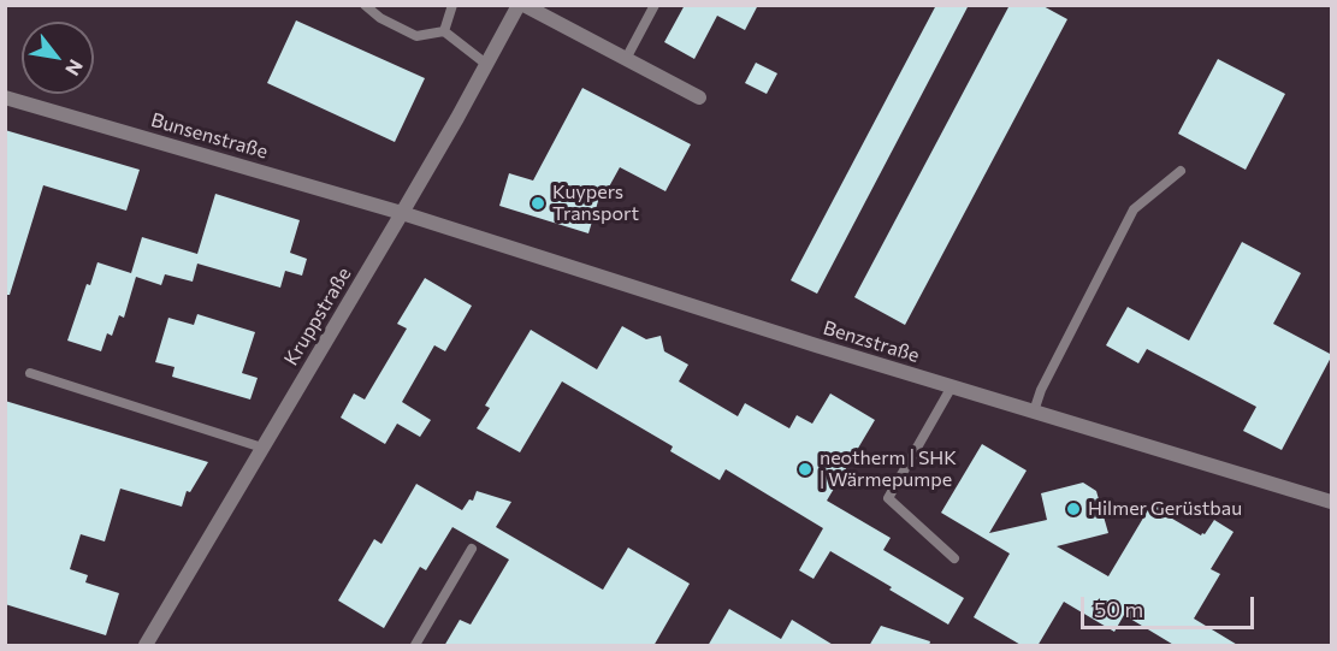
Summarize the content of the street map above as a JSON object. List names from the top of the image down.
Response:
{
  "streets": {
    "street": ["Bunsenstraße", "Kruppstraße", "Benzstraße"]
  },
  "crossings": [
    ["Bunsenstraße", "Kruppstraße"],
    ["Bunsenstraße", "Benzstraße"],
    ["Kruppstraße", "Benzstraße"]
  ],
  "places": ["Kuypers Transport", "neotherm | SHK | Wärmepumpe", "Hilmer Gerüstbau"],
  "scale_bar": "50 m",
  "north": "bottom right"
}
